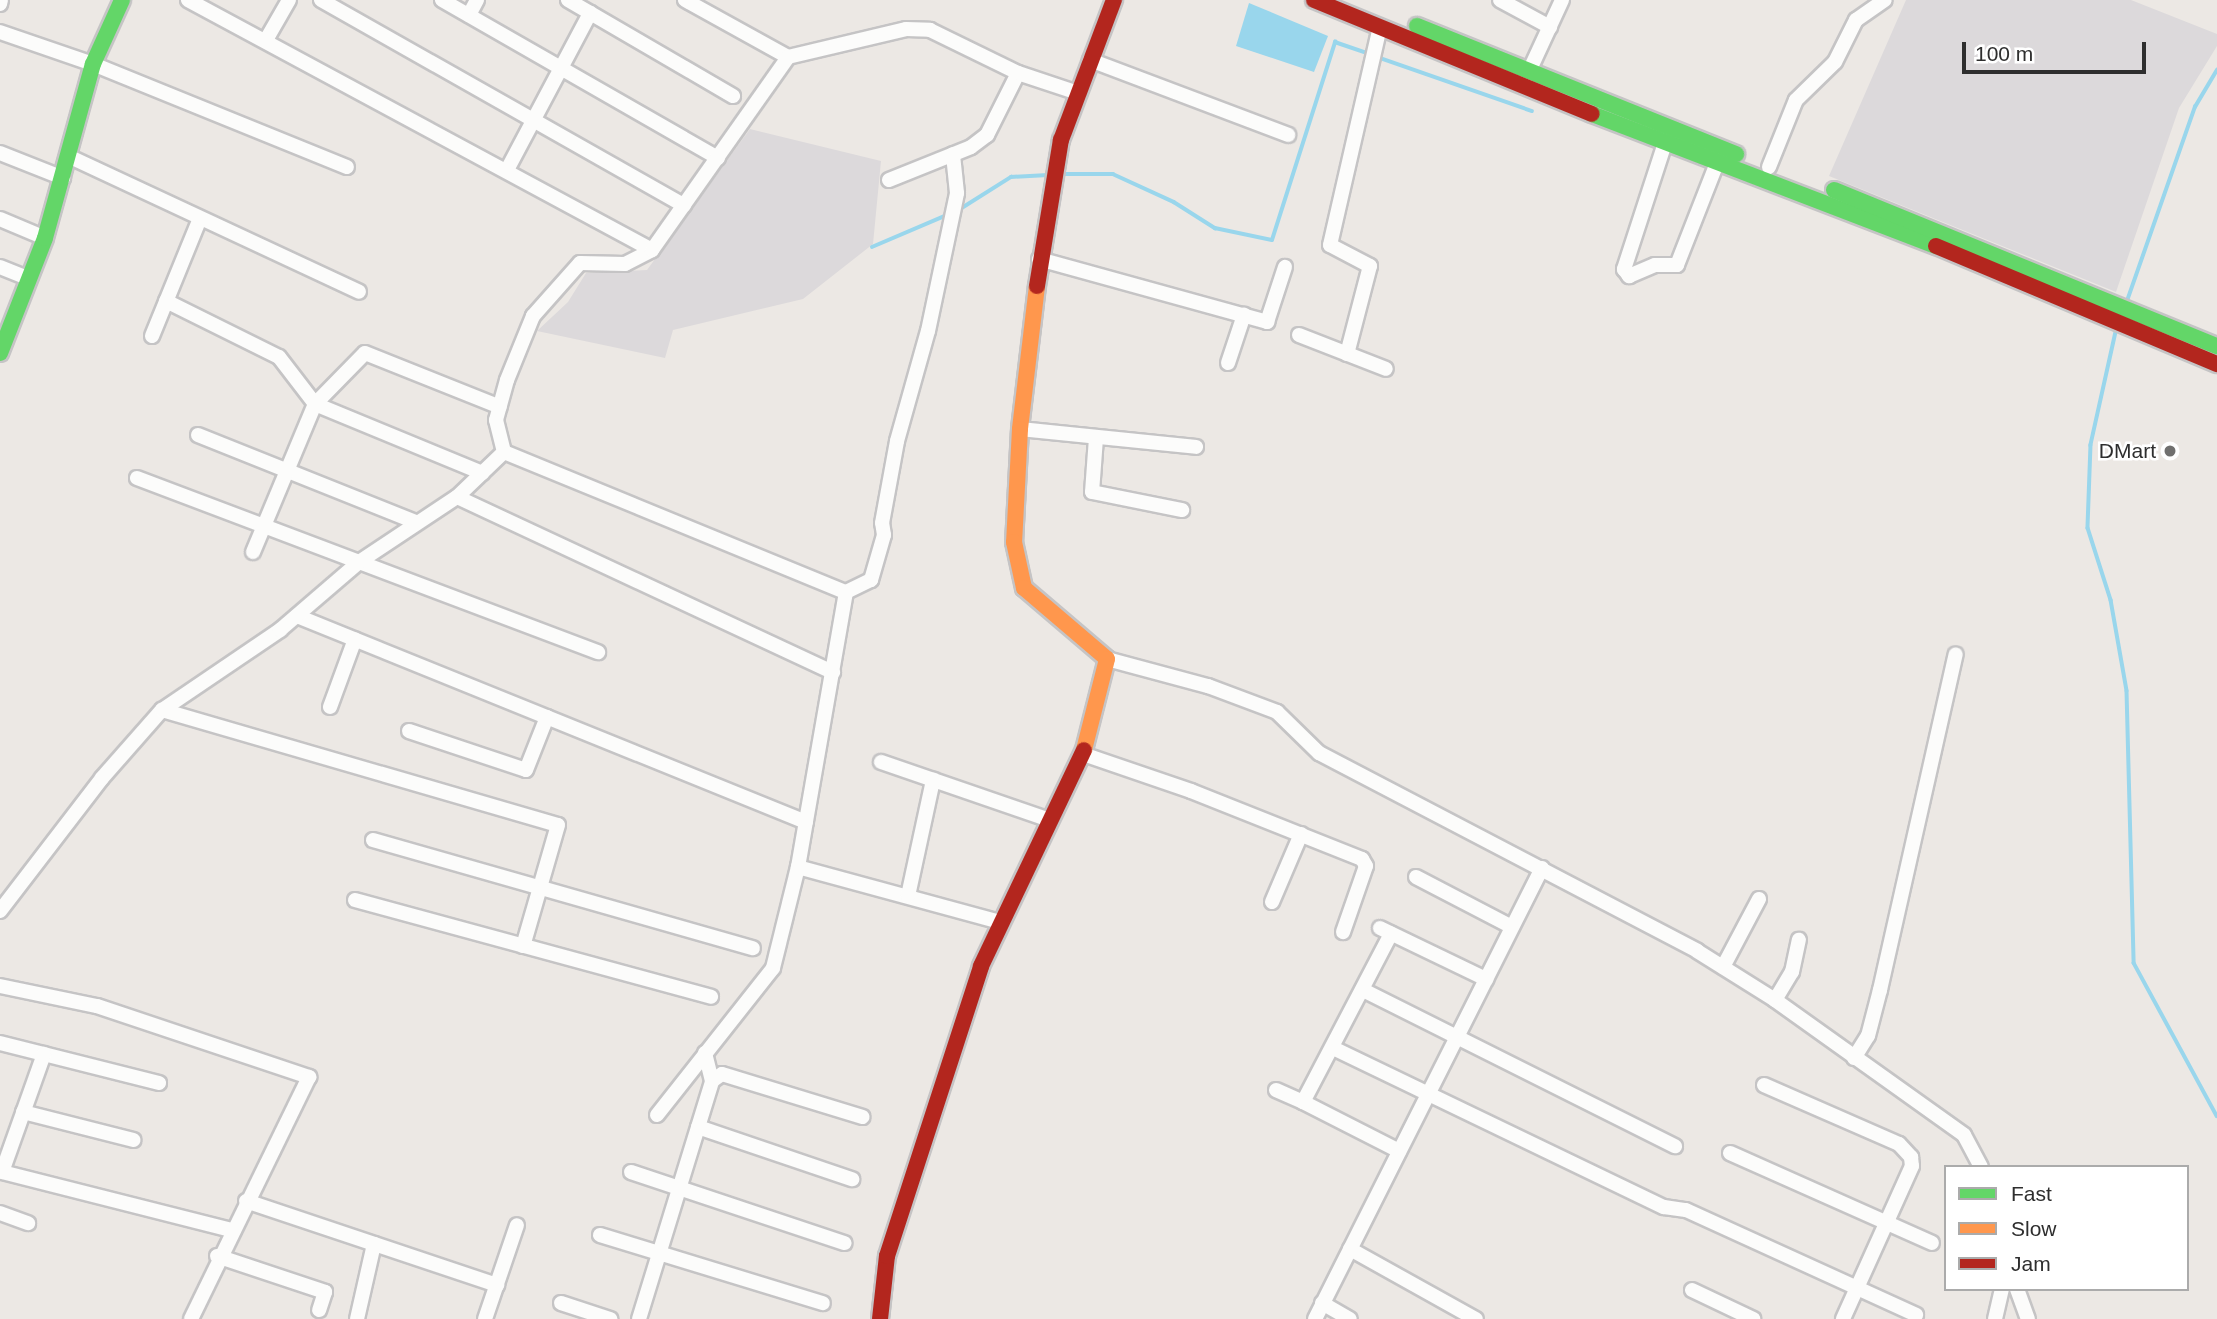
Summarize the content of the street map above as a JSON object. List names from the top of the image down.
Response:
{
  "places": ["DMart"],
  "legend": ["Fast", "Slow", "Jam"],
  "scale_bar": "100 m"
}
